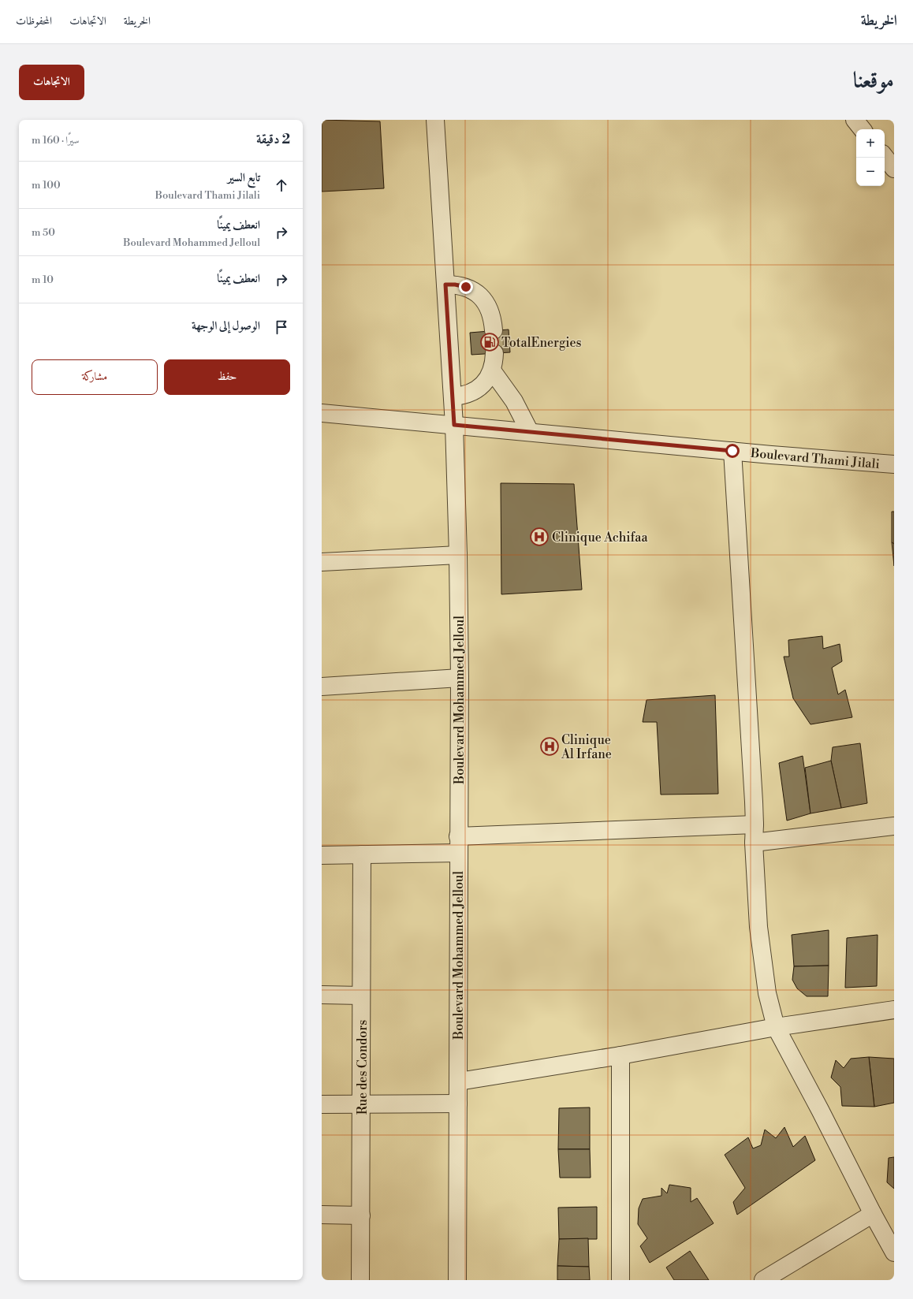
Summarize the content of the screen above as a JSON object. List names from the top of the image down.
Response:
{
  "streets": {
    "street": ["Boulevard Thami Jilali", "Boulevard Mohammed Jelloul", "Rue des Condors"]
  },
  "crossings": [
    ["Boulevard Thami Jilali", "Boulevard Mohammed Jelloul"]
  ],
  "places": {
    "fuel station": ["TotalEnergies"],
    "hospital": ["Clinique Achifaa", "Clinique Al Irfane"]
  },
  "page": {
    "header": "الخريطة",
    "nav": ["الخريطة", "الاتجاهات", "المحفوظات"],
    "title": "موقعنا",
    "buttons": [
      "الاتجاهات",
      ["حفظ", "مشاركة"]
    ],
    "heading": ["2 دقيقة", "سيرًا · 160 m"],
    "map_buttons": ["+", "−"],
    "list": [
      ["تابع السير", "Boulevard Thami Jilali", "100 m"],
      ["انعطف يمينًا", "Boulevard Mohammed Jelloul", "50 m"],
      ["انعطف يمينًا", "10 m"],
      "الوصول إلى الوجهة"
    ]
  }
}
